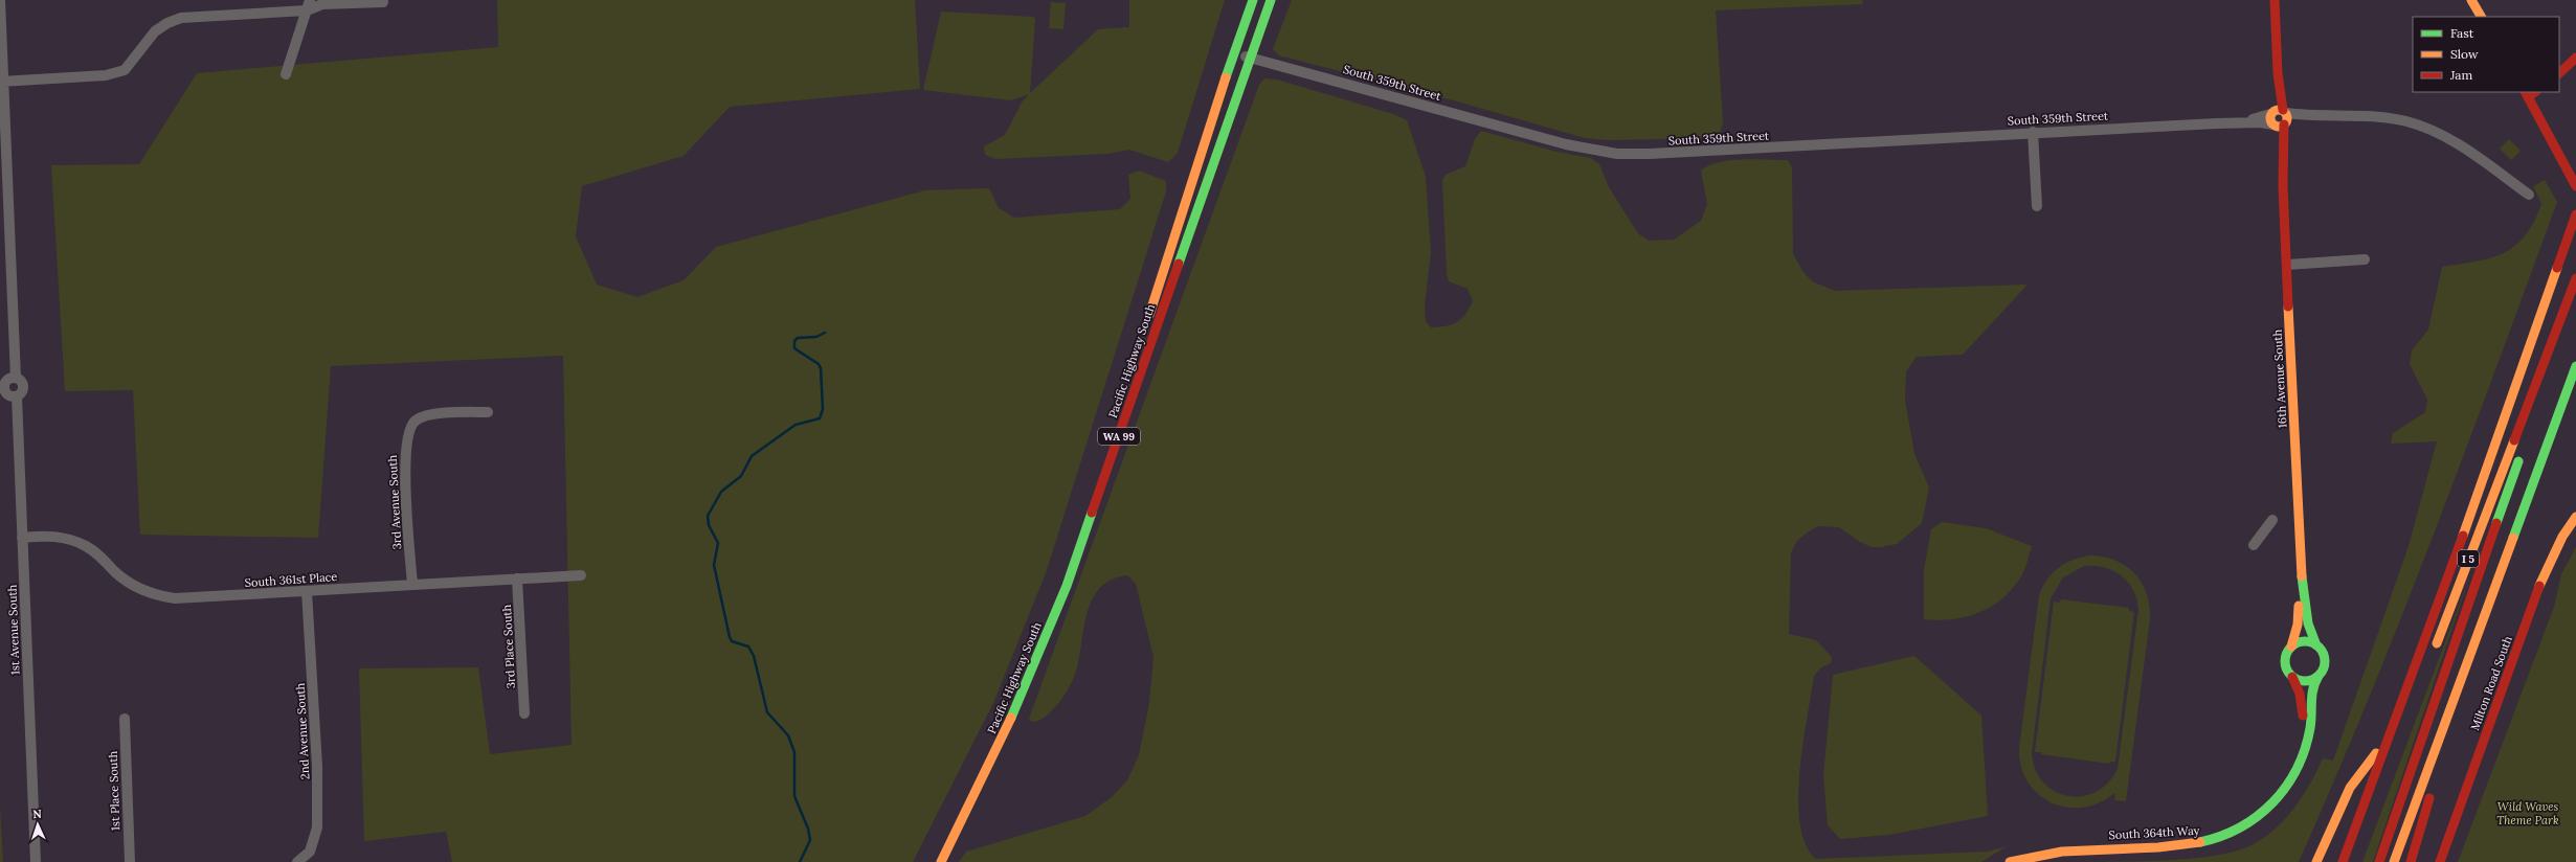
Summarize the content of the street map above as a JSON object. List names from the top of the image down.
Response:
{
  "streets": {
    "main road": [
      "Pacific Highway South",
      "16th Avenue South",
      "WA 99",
      "I 5",
      "Milton Road South",
      "South 364th Way"
    ],
    "street": [
      "South 359th Street",
      "3rd Avenue South",
      "South 361st Place",
      "1st Avenue South",
      "3rd Place South",
      "2nd Avenue South",
      "1st Place South"
    ]
  },
  "crossings": [
    ["South 359th Street", "Pacific Highway South"],
    ["South 359th Street", "16th Avenue South"],
    ["16th Avenue South", "South 364th Way"],
    ["3rd Avenue South", "South 361st Place"],
    ["South 361st Place", "1st Avenue South"],
    ["South 361st Place", "3rd Place South"],
    ["South 361st Place", "2nd Avenue South"]
  ],
  "parks": ["Wild Waves Theme Park"],
  "legend": ["Fast", "Slow", "Jam"],
  "north": "top"
}
